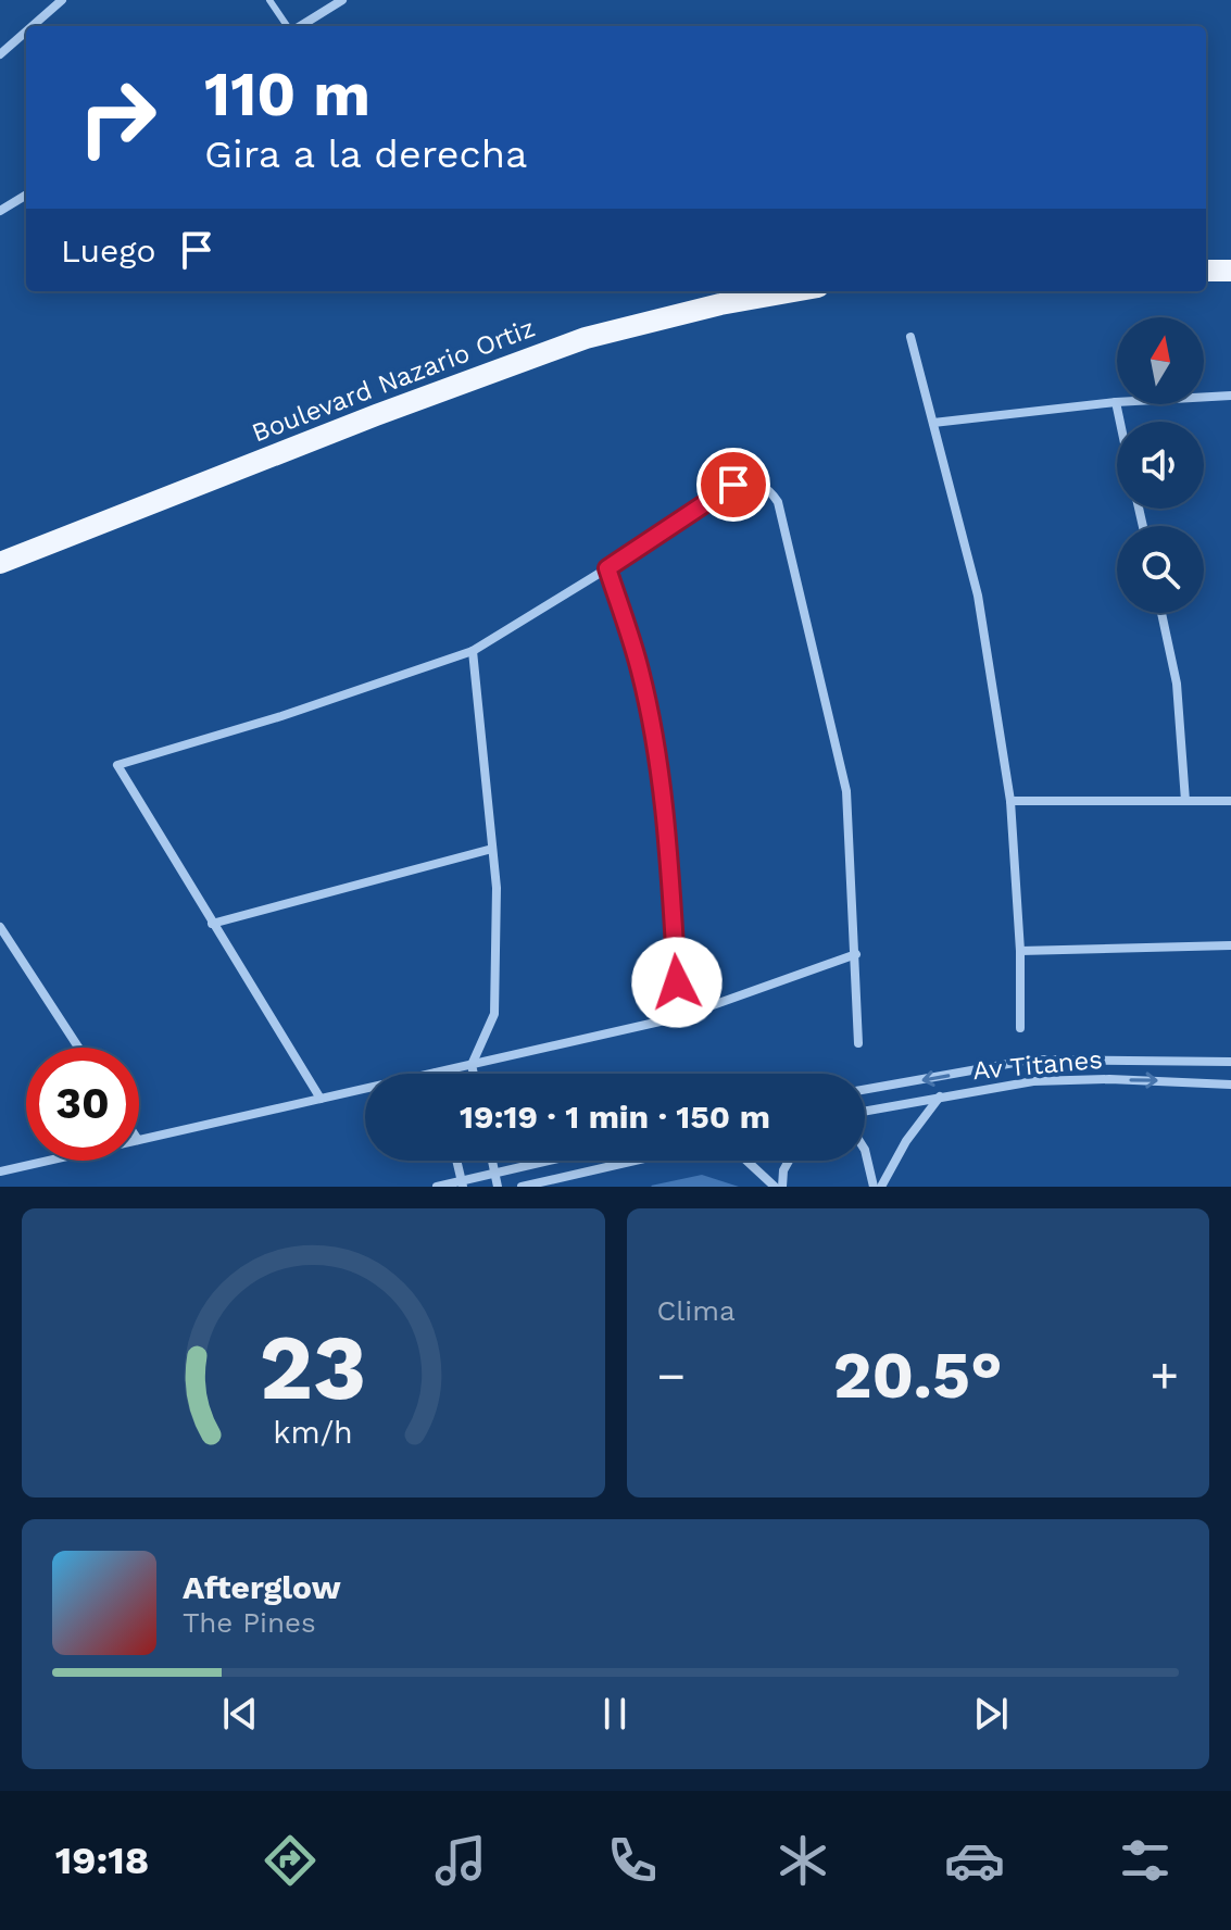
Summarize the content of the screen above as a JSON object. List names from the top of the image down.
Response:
{
  "streets": {
    "main road": ["Boulevard Nazario Ortiz"],
    "street": ["Av Titanes"]
  },
  "north": "top",
  "page": {
    "turn": ["110 m", "Gira a la derecha"],
    "then": "Luego",
    "limit": "30",
    "trip": "19:19 · 1 min · 150 m",
    "tile": "Clima",
    "heat": ["−", "20.5°", "+"],
    "song": ["Afterglow", "The Pines"],
    "tabs": "19:18",
    "gauge": ["23", "km/h"]
  }
}
